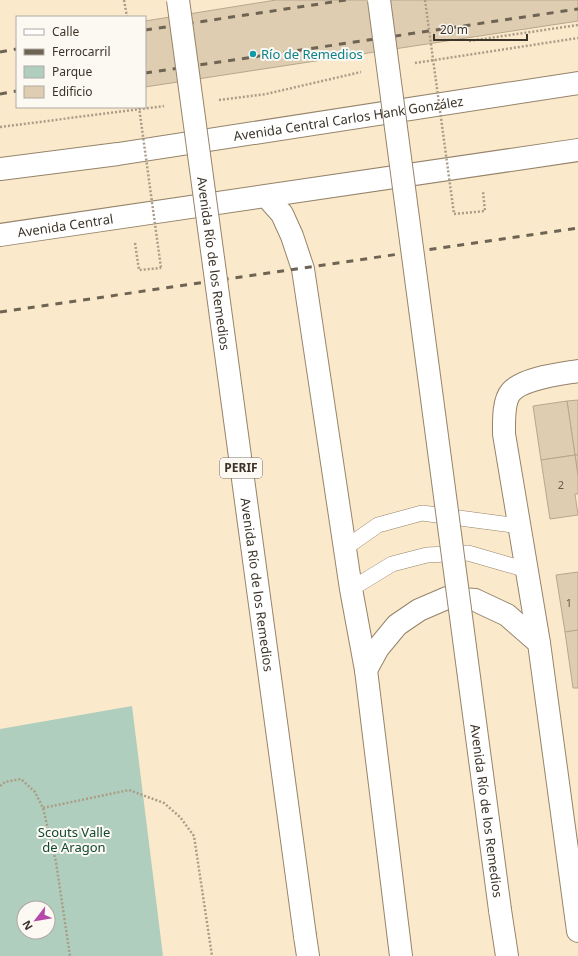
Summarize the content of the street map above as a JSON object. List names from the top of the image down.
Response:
{
  "streets": {
    "main road": [
      "Avenida Central Carlos Hank González",
      "Avenida Central",
      "Avenida Río de los Remedios",
      "PERIF"
    ]
  },
  "parks": ["Scouts Valle de Aragon"],
  "places": ["Río de Remedios"],
  "house_numbers": ["2", "1"],
  "legend": [
    "Calle",
    "Ferrocarril",
    "Parque",
    "Edificio"
  ],
  "scale_bar": "20 m",
  "north": "bottom left"
}
